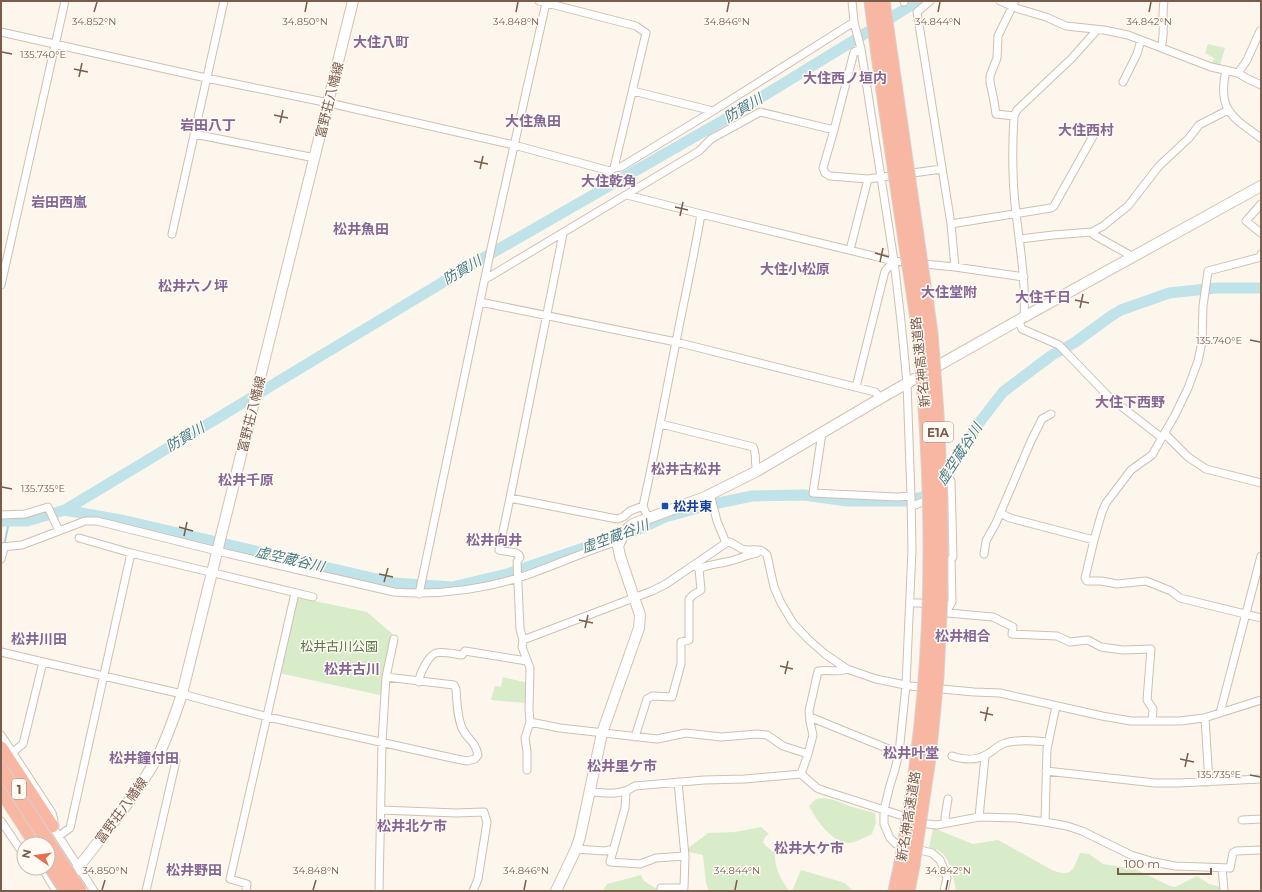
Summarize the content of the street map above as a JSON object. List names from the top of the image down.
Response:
{
  "streets": {
    "highway": ["新名神高速道路", "E1A", "1"],
    "street": ["富野荘八幡線"]
  },
  "districts": [
    "大住八町",
    "大住西ノ垣内",
    "大住魚田",
    "岩田八丁",
    "大住西村",
    "大住乾角",
    "岩田西嵐",
    "松井魚田",
    "大住小松原",
    "松井六ノ坪",
    "大住堂附",
    "大住千日",
    "大住下西野",
    "松井古松井",
    "松井千原",
    "松井向井",
    "松井相合",
    "松井川田",
    "松井古川",
    "松井叶堂",
    "松井鐘付田",
    "松井里ケ市",
    "松井北ケ市",
    "松井大ケ市",
    "松井野田"
  ],
  "water": ["防賀川", "虚空蔵谷川"],
  "parks": ["松井古川公園"],
  "places": {
    "transit": ["松井東"]
  },
  "scale_bar": "100 m",
  "north": "left",
  "coordinates": [
    "34.852°N",
    "34.850°N",
    "34.848°N",
    "34.846°N",
    "34.844°N",
    "34.842°N",
    "135.740°E",
    "135.735°E"
  ]
}
